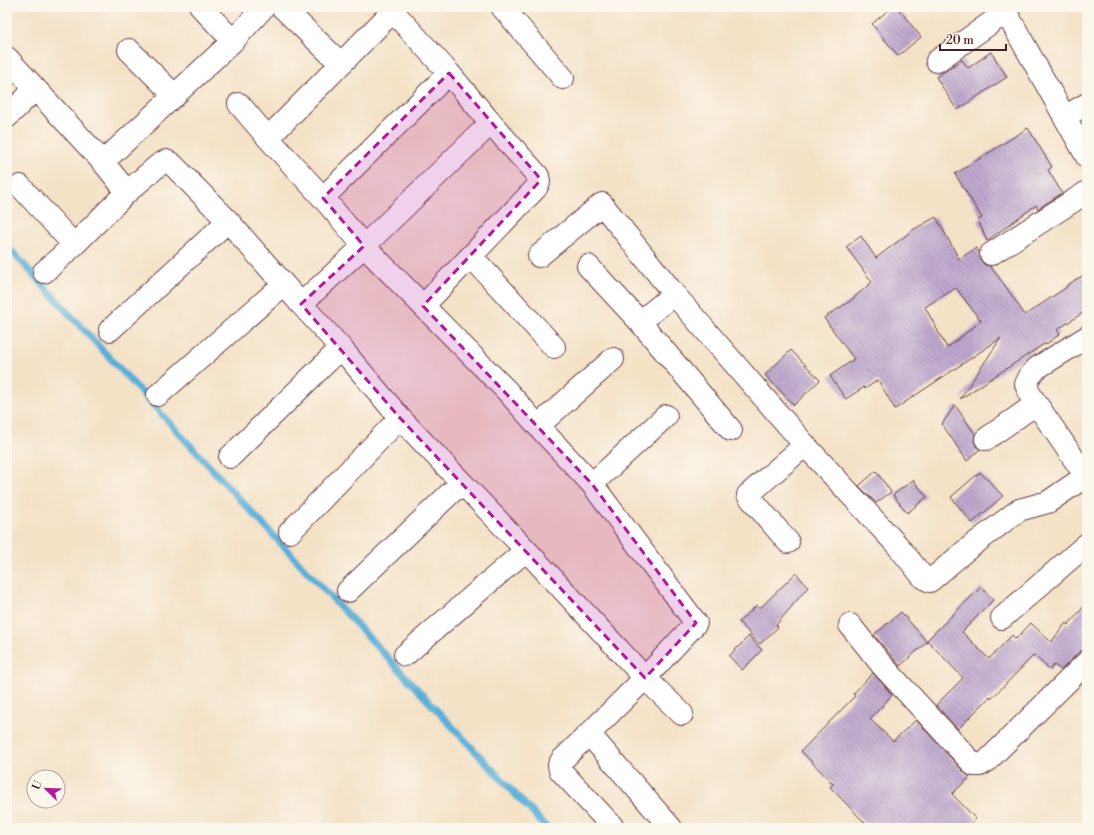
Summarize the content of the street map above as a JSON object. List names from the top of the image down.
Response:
{
  "scale_bar": "20 m",
  "north": "top left"
}
